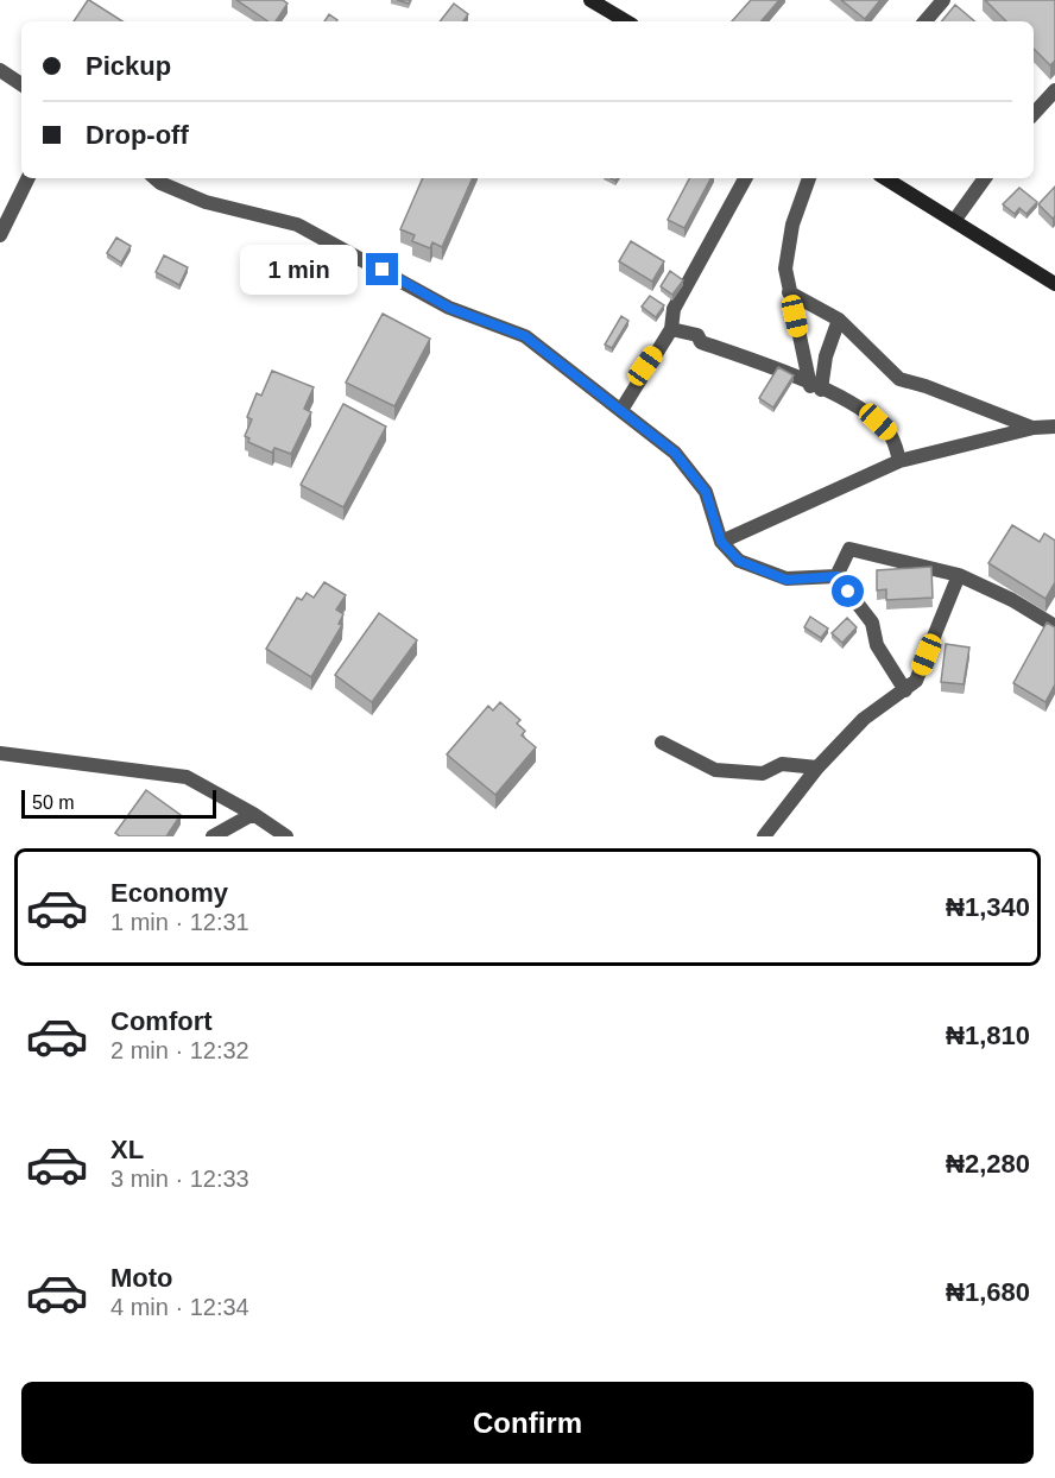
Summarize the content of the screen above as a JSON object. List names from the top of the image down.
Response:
{
  "scale_bar": "50 m",
  "page": {
    "banner": ["Pickup", "Drop-off"],
    "bubble": "1 min",
    "scale": "50 m",
    "list": [
      {
        "name": "Economy",
        "note": "1 min · 12:31",
        "value": "₦1,340"
      },
      {
        "name": "Comfort",
        "note": "2 min · 12:32",
        "value": "₦1,810"
      },
      {
        "name": "XL",
        "note": "3 min · 12:33",
        "value": "₦2,280"
      },
      {
        "name": "Moto",
        "note": "4 min · 12:34",
        "value": "₦1,680"
      }
    ],
    "buttons": "Confirm"
  }
}
